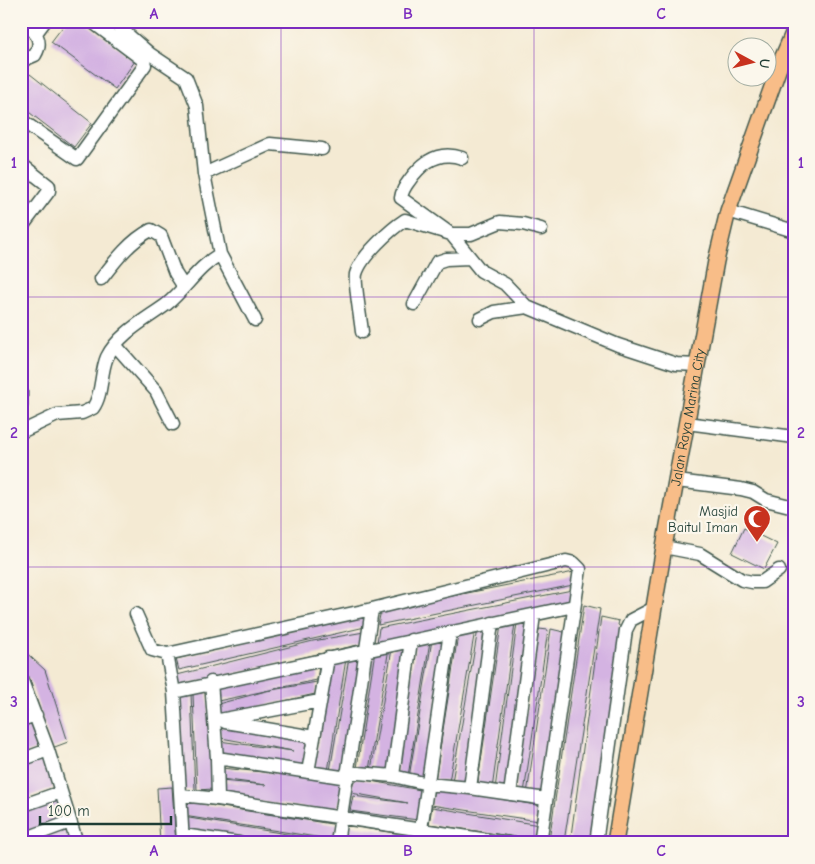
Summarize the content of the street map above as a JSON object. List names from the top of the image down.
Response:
{
  "streets": {
    "main road": ["Jalan Raya Marina City"]
  },
  "places": {
    "mosque": ["Masjid Baitul Iman"]
  },
  "scale_bar": "100 m",
  "north": "right",
  "grid": {
    "columns": ["A", "B", "C"],
    "rows": ["1", "2", "3"]
  }
}
